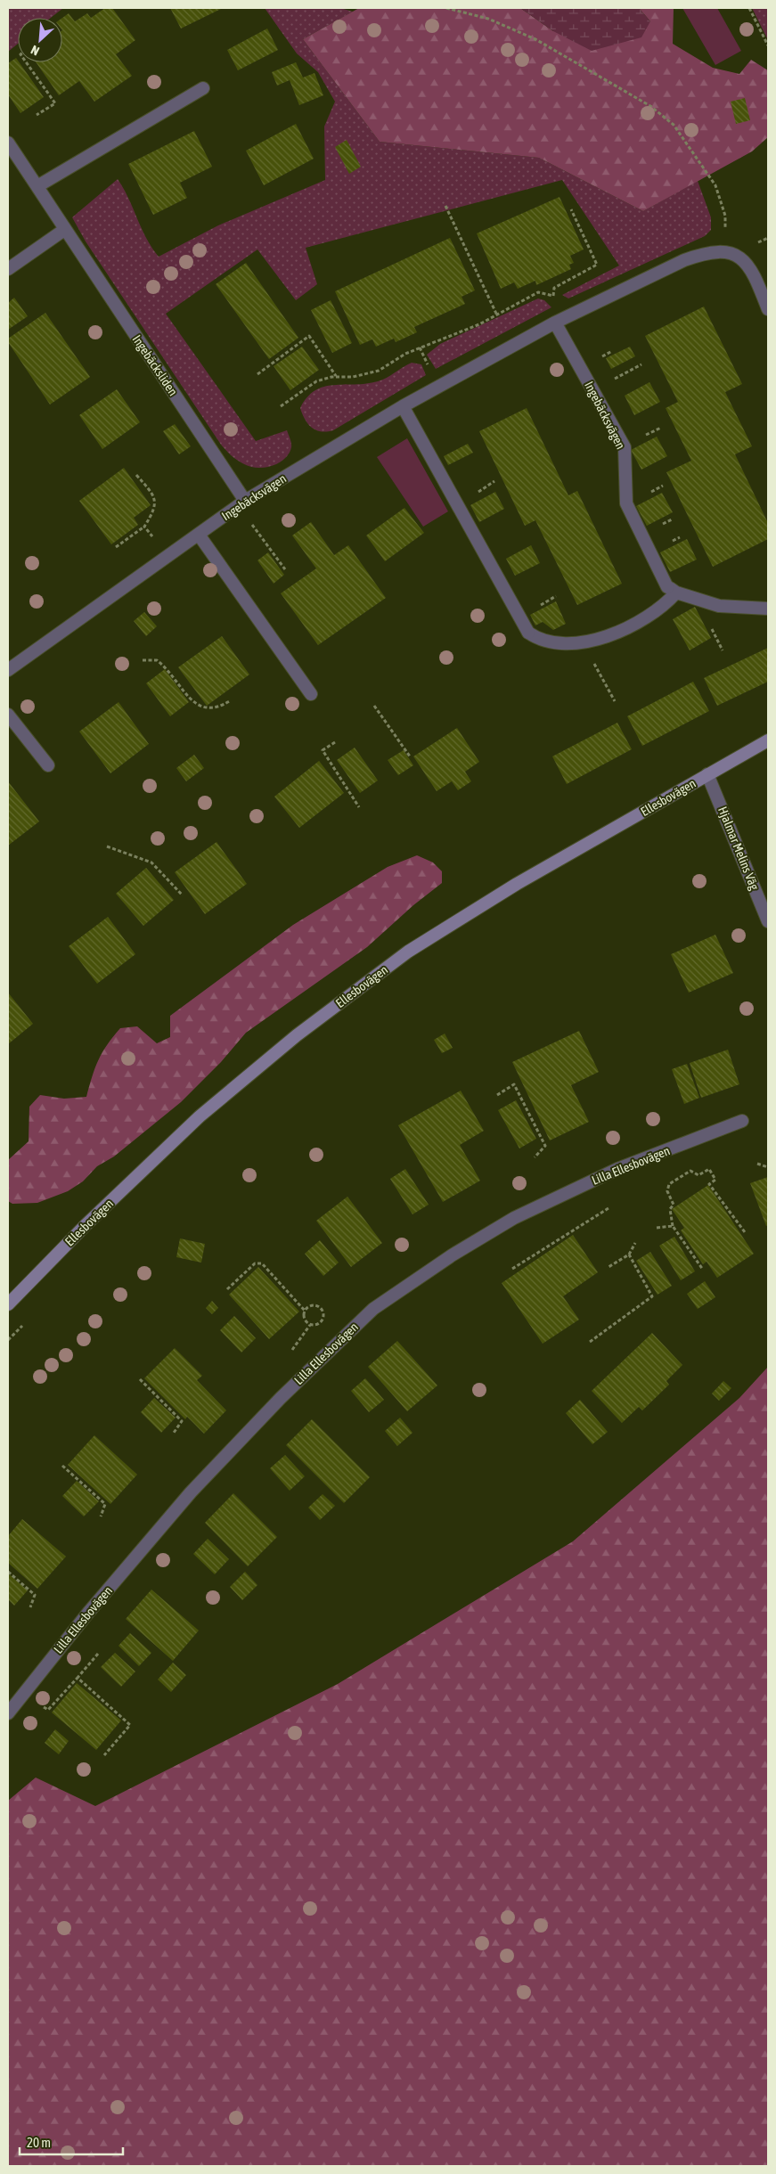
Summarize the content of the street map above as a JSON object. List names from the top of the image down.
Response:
{
  "streets": {
    "main road": ["Ellesbovägen"],
    "street": [
      "Ingebäcksliden",
      "Ingebäcksvägen",
      "Hjalmar Melins Väg",
      "Lilla Ellesbovägen"
    ]
  },
  "crossings": [
    ["Ingebäcksliden", "Ingebäcksvägen"],
    ["Ellesbovägen", "Hjalmar Melins Väg"]
  ],
  "scale_bar": "20 m",
  "north": "bottom left"
}
